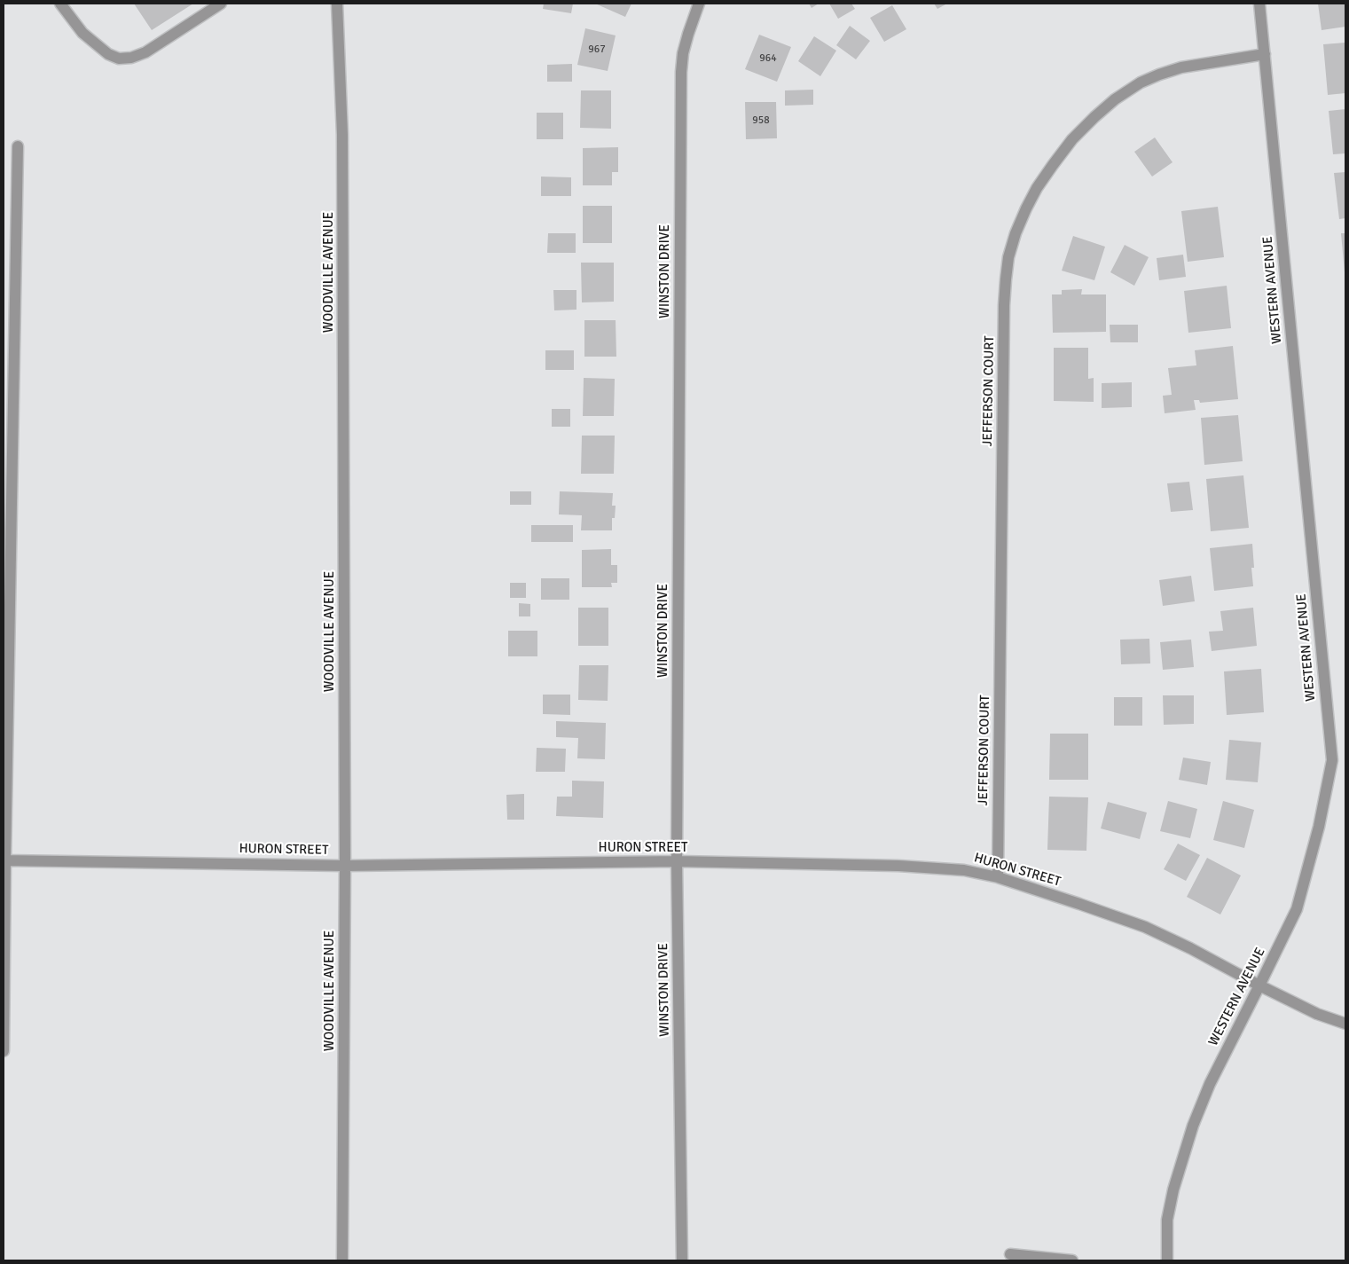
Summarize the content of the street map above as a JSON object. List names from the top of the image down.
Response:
{
  "streets": {
    "street": [
      "WINSTON DRIVE",
      "WOODVILLE AVENUE",
      "WESTERN AVENUE",
      "JEFFERSON COURT",
      "HURON STREET"
    ]
  },
  "crossings": [
    ["WINSTON DRIVE", "HURON STREET"],
    ["WOODVILLE AVENUE", "HURON STREET"],
    ["WESTERN AVENUE", "JEFFERSON COURT"],
    ["WESTERN AVENUE", "HURON STREET"],
    ["JEFFERSON COURT", "HURON STREET"]
  ],
  "house_numbers": ["967", "964", "958"]
}
